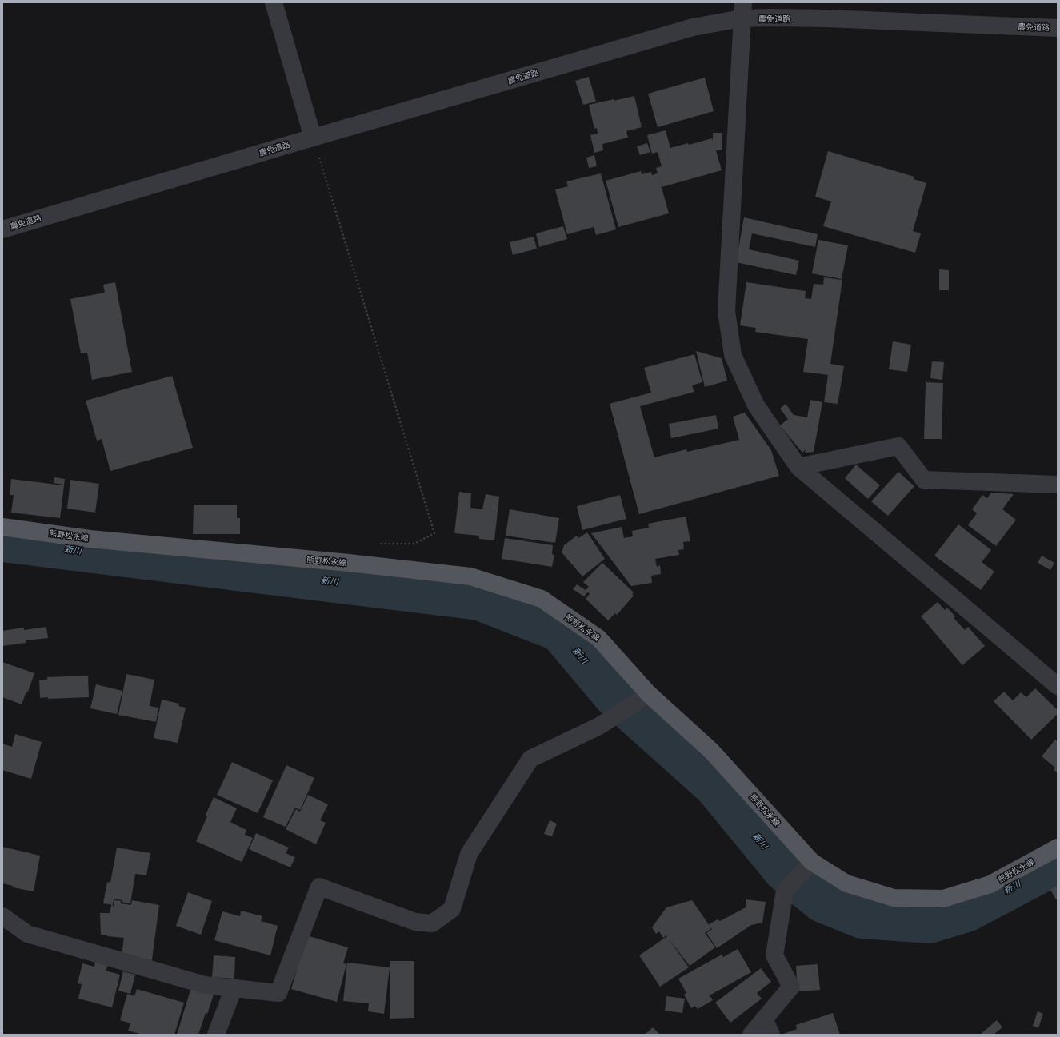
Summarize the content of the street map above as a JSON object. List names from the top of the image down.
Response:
{
  "streets": {
    "main road": ["熊野松永線"],
    "street": ["農免道路"]
  },
  "water": ["新川"]
}
